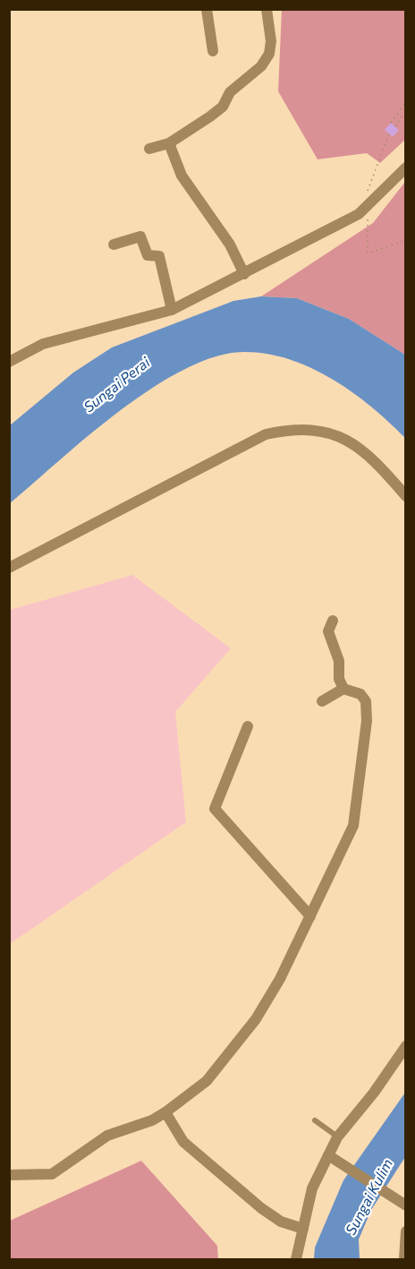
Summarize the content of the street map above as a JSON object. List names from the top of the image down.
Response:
{
  "water": ["Sungai Perai", "Sungai Kulim"]
}
